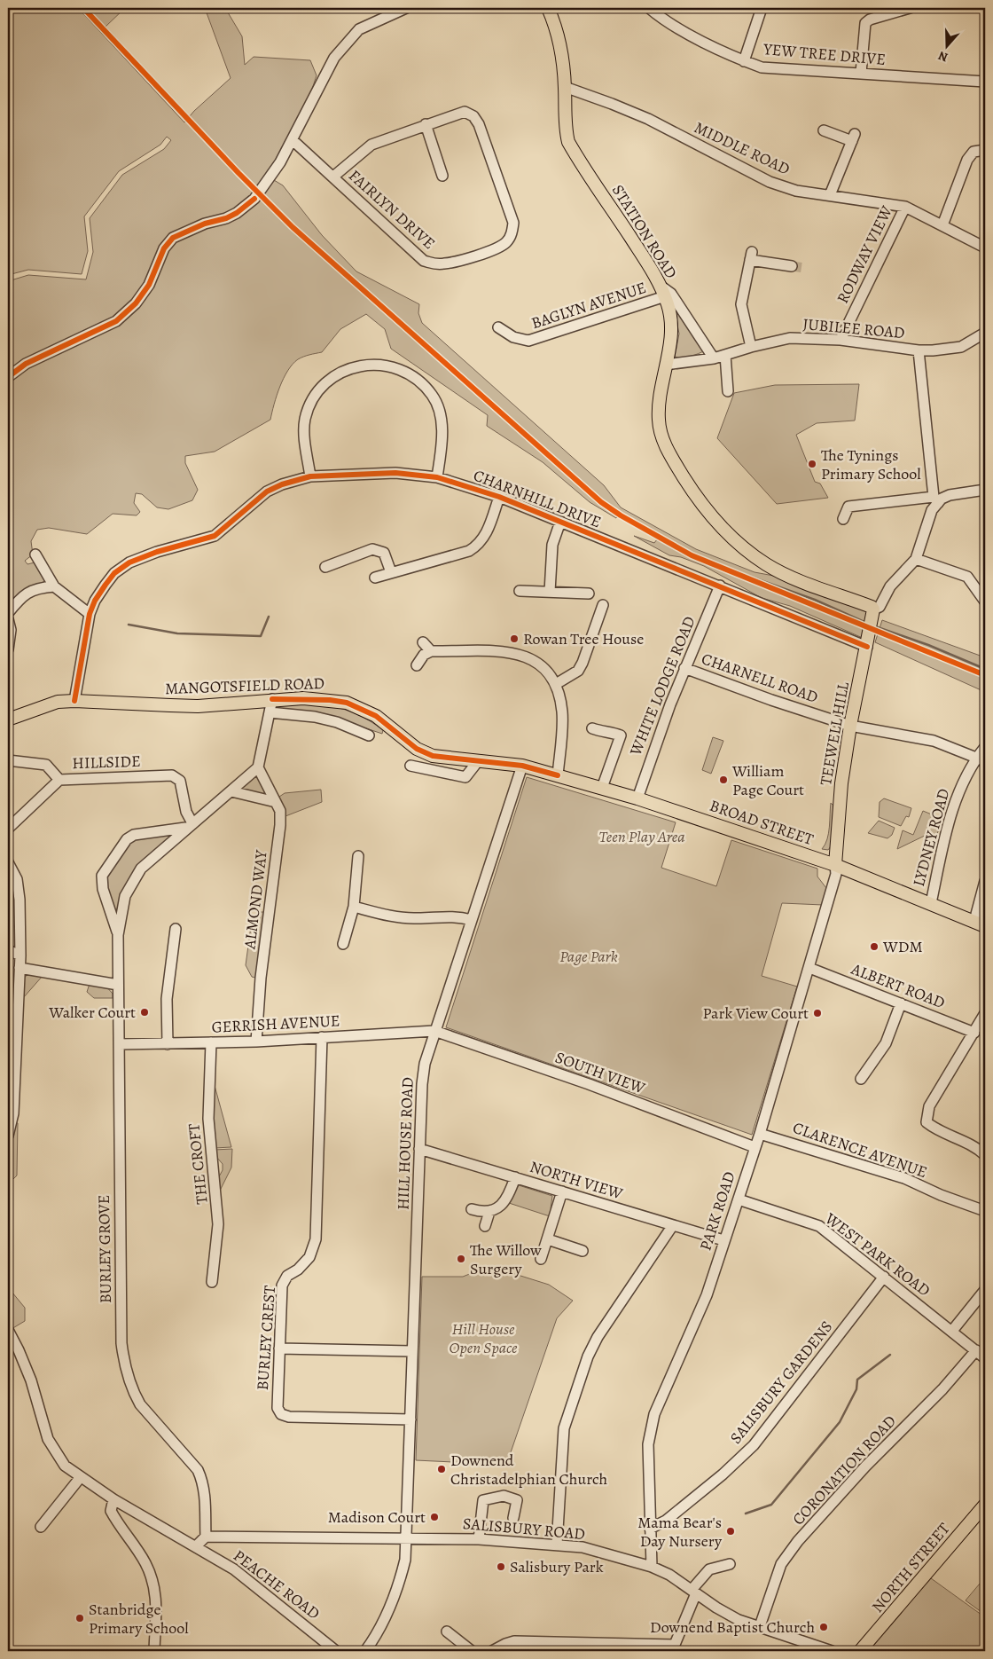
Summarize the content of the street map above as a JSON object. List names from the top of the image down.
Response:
{
  "streets": {
    "main road": [
      "STATION ROAD",
      "MANGOTSFIELD ROAD",
      "TEEWELL HILL",
      "BROAD STREET",
      "NORTH STREET"
    ],
    "street": [
      "YEW TREE DRIVE",
      "MIDDLE ROAD",
      "FAIRLYN DRIVE",
      "RODWAY VIEW",
      "BAGLYN AVENUE",
      "JUBILEE ROAD",
      "CHARNHILL DRIVE",
      "CHARNELL ROAD",
      "WHITE LODGE ROAD",
      "HILLSIDE",
      "LYDNEY ROAD",
      "ALMOND WAY",
      "ALBERT ROAD",
      "GERRISH AVENUE",
      "SOUTH VIEW",
      "HILL HOUSE ROAD",
      "CLARENCE AVENUE",
      "THE CROFT",
      "NORTH VIEW",
      "PARK ROAD",
      "BURLEY GROVE",
      "WEST PARK ROAD",
      "BURLEY CREST",
      "SALISBURY GARDENS",
      "CORONATION ROAD",
      "SALISBURY ROAD",
      "PEACHE ROAD"
    ]
  },
  "crossings": [
    ["MIDDLE ROAD", "STATION ROAD"],
    ["MIDDLE ROAD", "RODWAY VIEW"],
    ["STATION ROAD", "BAGLYN AVENUE"],
    ["STATION ROAD", "JUBILEE ROAD"],
    ["STATION ROAD", "TEEWELL HILL"],
    ["RODWAY VIEW", "JUBILEE ROAD"],
    ["CHARNHILL DRIVE", "MANGOTSFIELD ROAD"],
    ["CHARNHILL DRIVE", "WHITE LODGE ROAD"],
    ["CHARNHILL DRIVE", "TEEWELL HILL"],
    ["CHARNELL ROAD", "WHITE LODGE ROAD"],
    ["CHARNELL ROAD", "TEEWELL HILL"],
    ["CHARNELL ROAD", "LYDNEY ROAD"],
    ["MANGOTSFIELD ROAD", "BROAD STREET"],
    ["MANGOTSFIELD ROAD", "HILL HOUSE ROAD"],
    ["WHITE LODGE ROAD", "BROAD STREET"],
    ["TEEWELL HILL", "BROAD STREET"],
    ["TEEWELL HILL", "PARK ROAD"],
    ["HILLSIDE", "BURLEY GROVE"],
    ["BROAD STREET", "LYDNEY ROAD"],
    ["BROAD STREET", "HILL HOUSE ROAD"],
    ["BROAD STREET", "PARK ROAD"],
    ["ALMOND WAY", "GERRISH AVENUE"],
    ["ALMOND WAY", "BURLEY GROVE"],
    ["ALBERT ROAD", "PARK ROAD"],
    ["GERRISH AVENUE", "SOUTH VIEW"],
    ["GERRISH AVENUE", "HILL HOUSE ROAD"],
    ["GERRISH AVENUE", "THE CROFT"],
    ["GERRISH AVENUE", "BURLEY GROVE"],
    ["GERRISH AVENUE", "BURLEY CREST"],
    ["SOUTH VIEW", "HILL HOUSE ROAD"],
    ["SOUTH VIEW", "PARK ROAD"],
    ["HILL HOUSE ROAD", "NORTH VIEW"],
    ["HILL HOUSE ROAD", "BURLEY CREST"],
    ["HILL HOUSE ROAD", "SALISBURY ROAD"],
    ["CLARENCE AVENUE", "PARK ROAD"],
    ["NORTH VIEW", "PARK ROAD"],
    ["PARK ROAD", "WEST PARK ROAD"],
    ["PARK ROAD", "SALISBURY GARDENS"],
    ["PARK ROAD", "SALISBURY ROAD"],
    ["BURLEY GROVE", "SALISBURY ROAD"],
    ["WEST PARK ROAD", "SALISBURY GARDENS"],
    ["WEST PARK ROAD", "CORONATION ROAD"],
    ["CORONATION ROAD", "SALISBURY ROAD"]
  ],
  "parks": ["Teen Play Area", "Page Park", "Hill House Open Space"],
  "places": [
    "The Tynings Primary School",
    "Rowan Tree House",
    "William Page Court",
    "WDM",
    "Walker Court",
    "Park View Court",
    "The Willow Surgery",
    "Downend Christadelphian Church",
    "Madison Court",
    "Mama Bear's Day Nursery",
    "Salisbury Park",
    "Stanbridge Primary School",
    "Downend Baptist Church"
  ],
  "north": "bottom"
}
